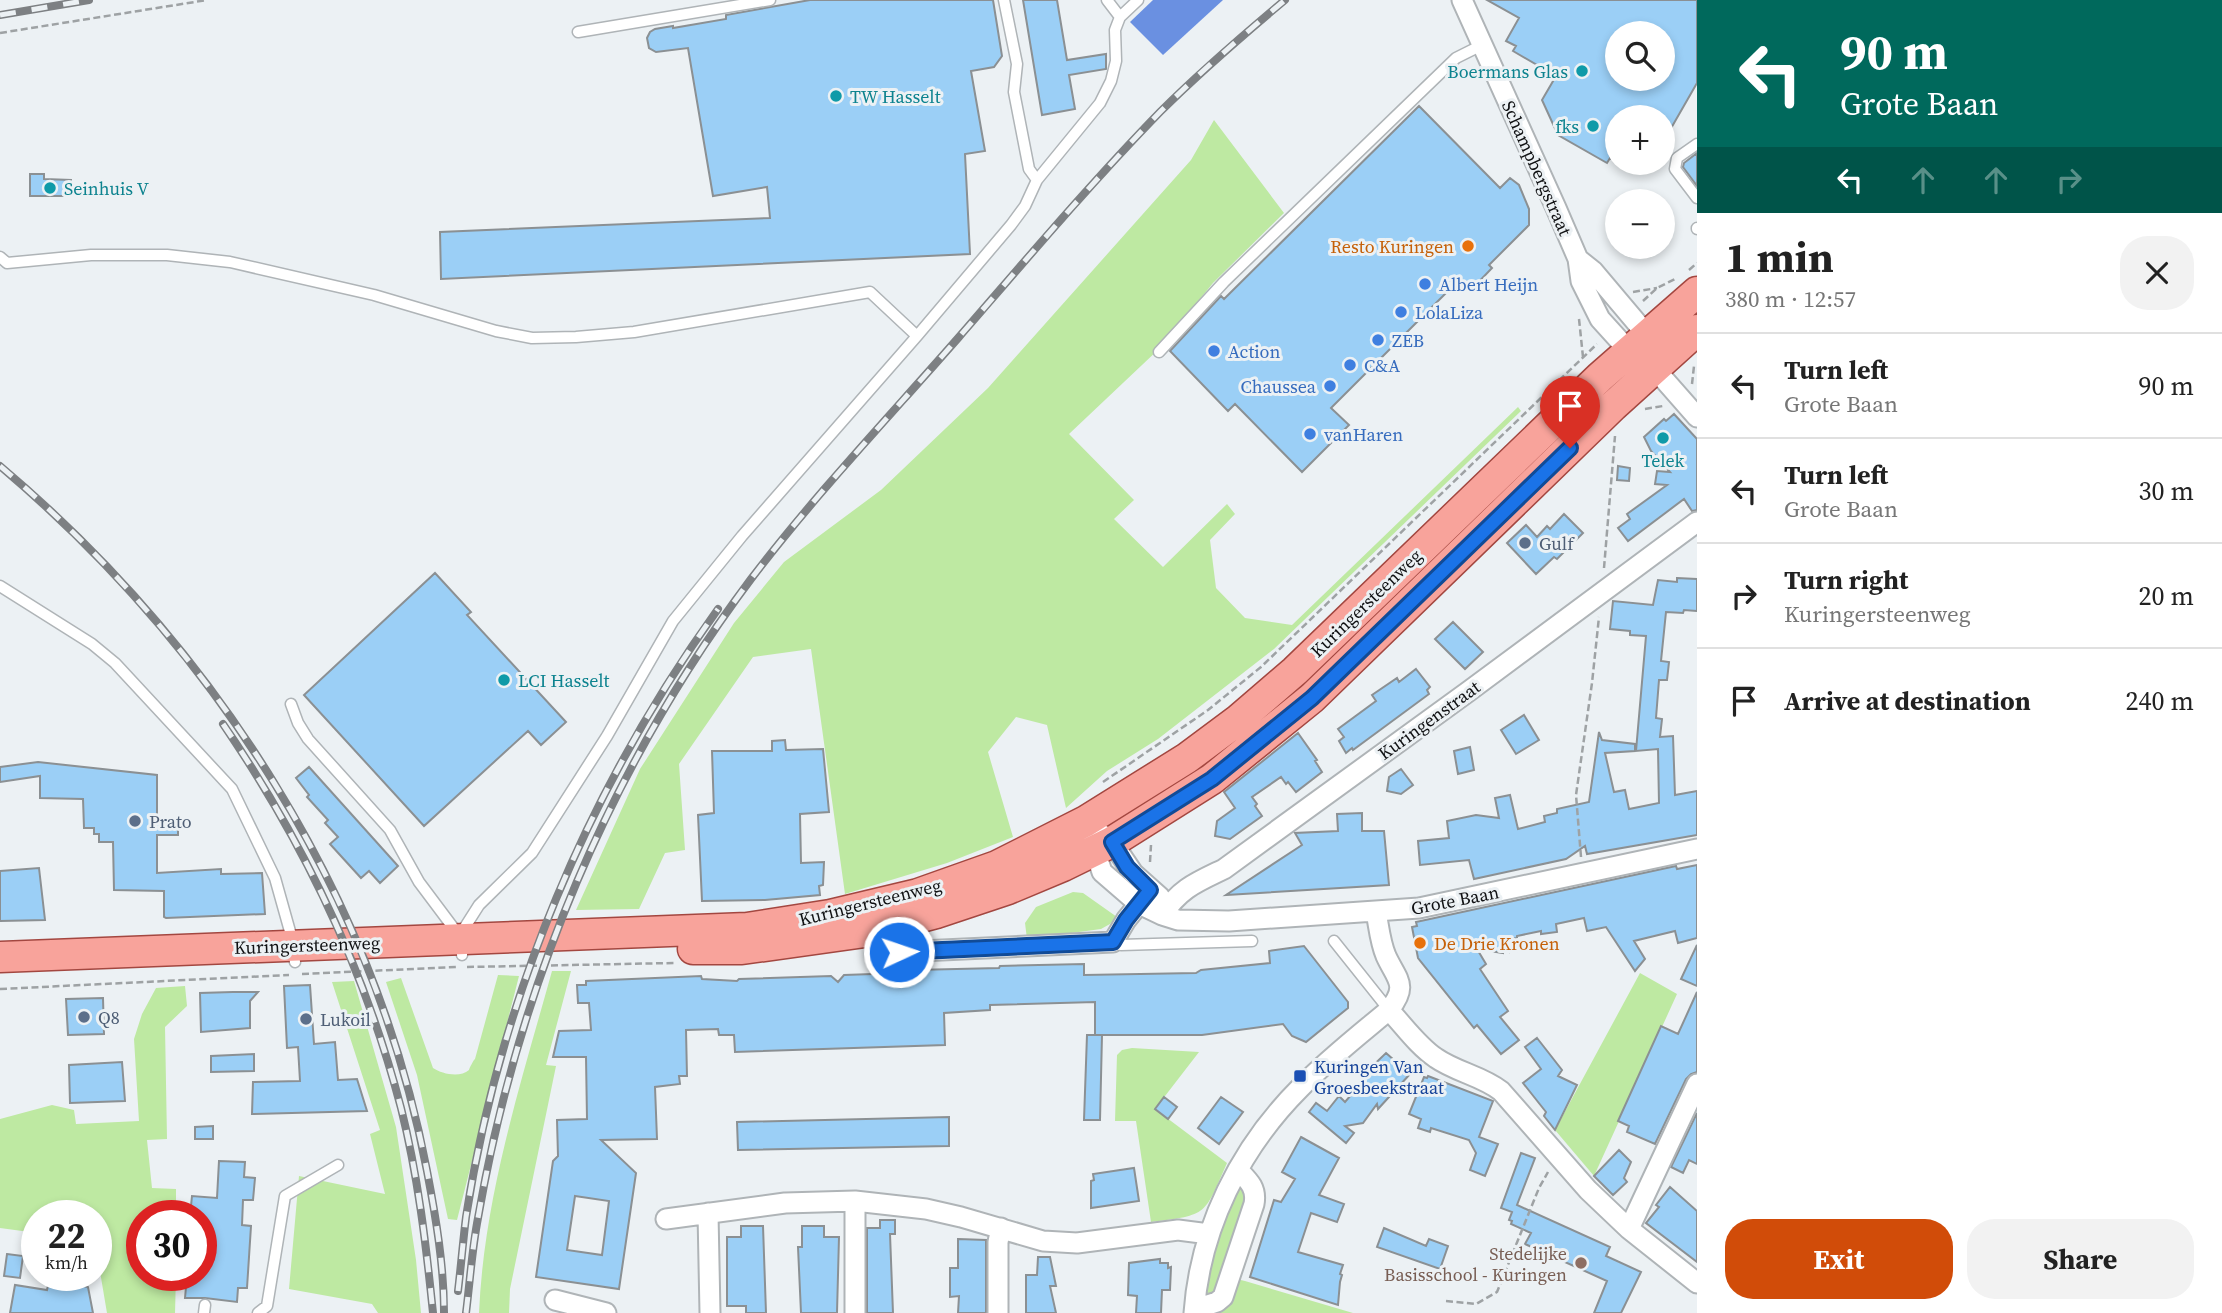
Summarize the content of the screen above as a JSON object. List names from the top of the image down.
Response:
{
  "streets": {
    "main road": ["Kuringersteenweg"],
    "street": ["Schampbergstraat", "Kuringenstraat", "Grote Baan"]
  },
  "crossings": [
    ["Schampbergstraat", "Kuringersteenweg"],
    ["Kuringersteenweg", "Grote Baan"],
    ["Kuringenstraat", "Grote Baan"]
  ],
  "places": {
    "other": [
      "Boermans Glas",
      "TW Hasselt",
      "fks",
      "Seinhuis V",
      "Resto Kuringen",
      "Albert Heijn",
      "LolaLiza",
      "ZEB",
      "Action",
      "C&A",
      "Chaussea",
      "vanHaren",
      "Telek",
      "Gulf",
      "LCI Hasselt",
      "Prato",
      "De Drie Kronen",
      "Q8",
      "Lukoil",
      "Stedelijke Basisschool - Kuringen"
    ],
    "transit": ["Kuringen Van Groesbeekstraat"]
  },
  "page": {
    "turn": ["90 m", "Grote Baan"],
    "map_buttons": ["+", "−"],
    "heading": ["1 min", "380 m · 12:57"],
    "list": [
      {
        "name": "Turn left",
        "note": "Grote Baan",
        "value": "90 m"
      },
      {
        "name": "Turn left",
        "note": "Grote Baan",
        "value": "30 m"
      },
      {
        "name": "Turn right",
        "note": "Kuringersteenweg",
        "value": "20 m"
      },
      {
        "name": "Arrive at destination",
        "value": "240 m"
      }
    ],
    "speed": "22 km/h",
    "limit": "30",
    "buttons": ["Exit", "Share"]
  }
}
